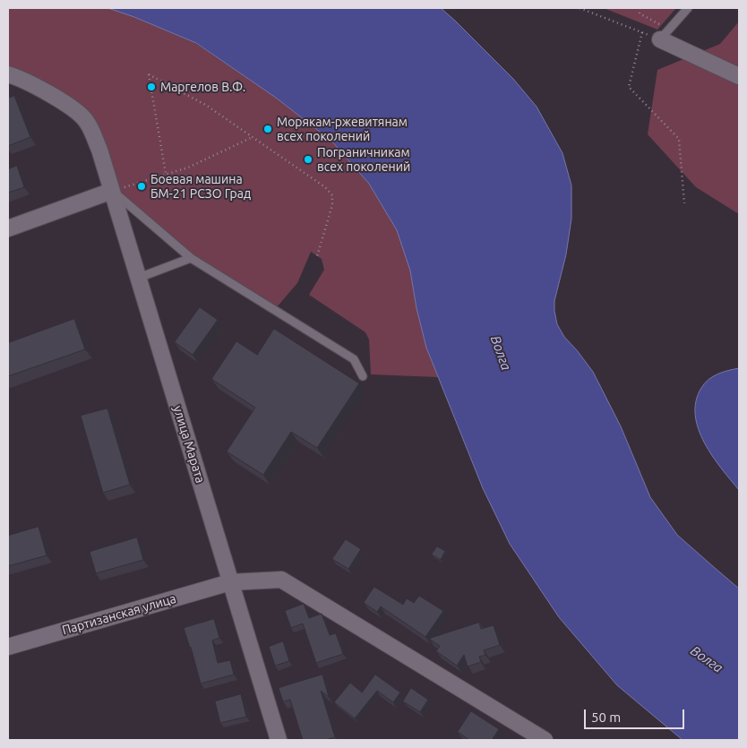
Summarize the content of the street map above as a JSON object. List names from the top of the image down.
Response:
{
  "streets": {
    "street": ["улица Марата", "Партизанская улица"]
  },
  "crossings": [
    ["улица Марата", "Партизанская улица"]
  ],
  "water": ["Волга"],
  "places": [
    "Маргелов В.Ф.",
    "Морякам-ржевитянам всех поколений",
    "Пограничникам всех поколений",
    "Боевая машина БМ-21 РСЗО Град"
  ],
  "scale_bar": "50 m"
}
